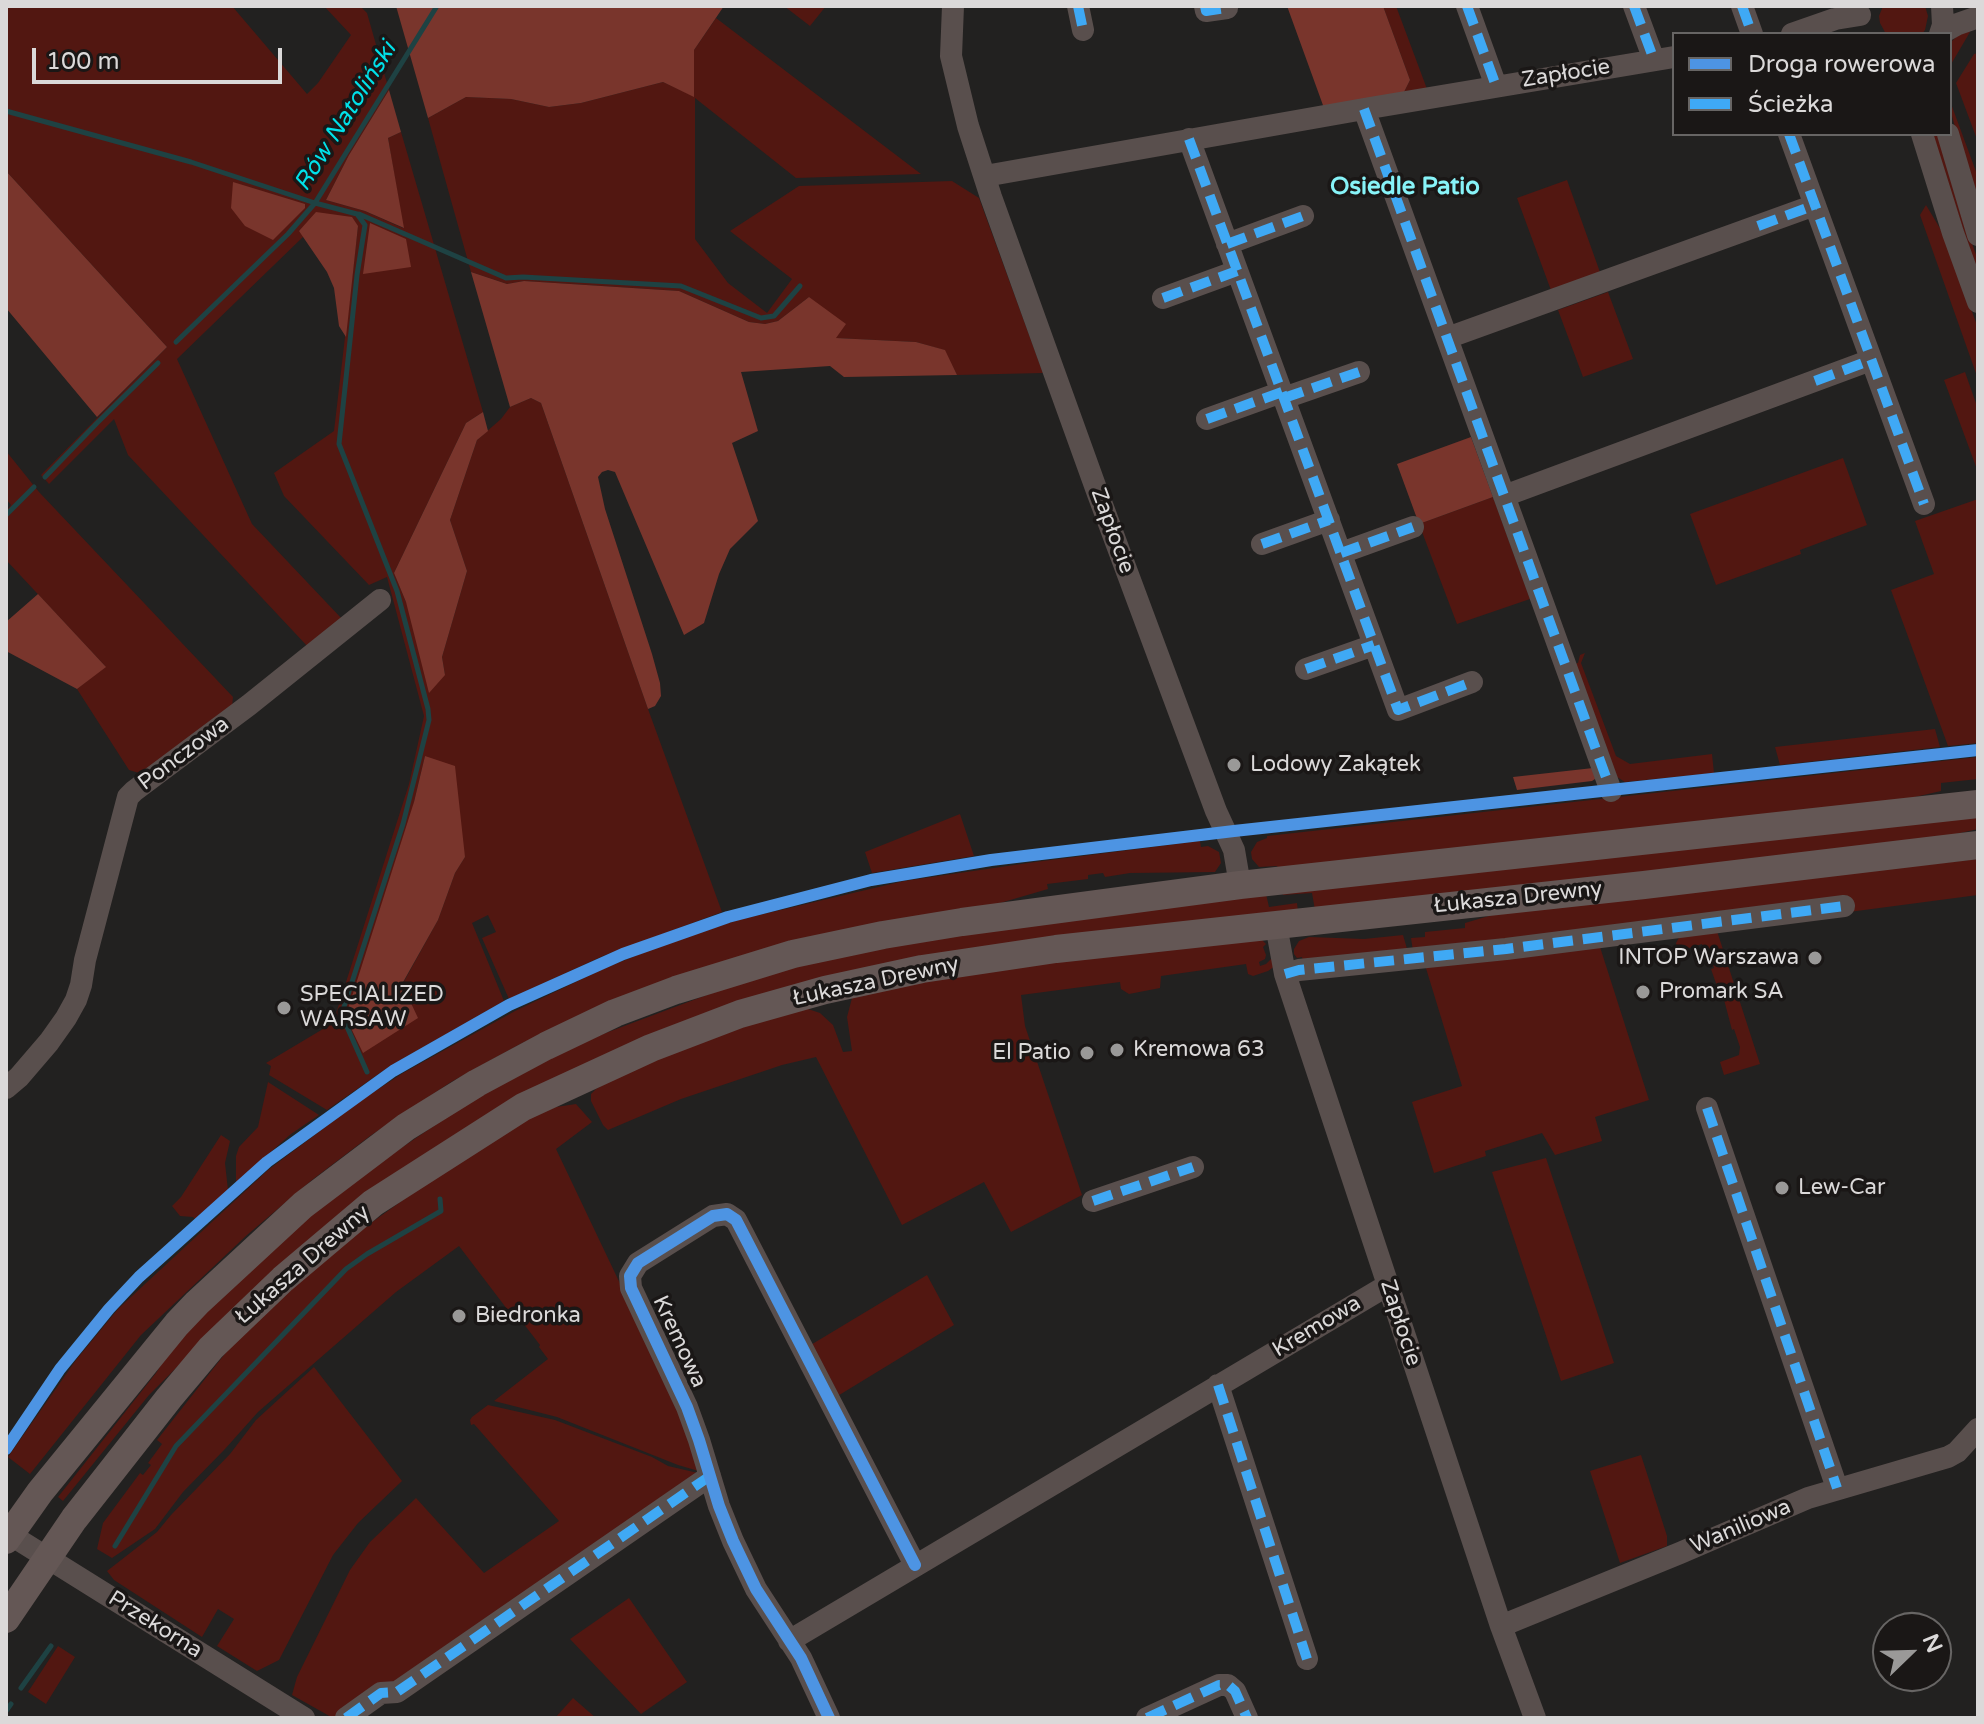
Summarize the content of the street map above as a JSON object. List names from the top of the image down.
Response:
{
  "streets": {
    "main road": ["Łukasza Drewny"],
    "street": [
      "Zapłocie",
      "Ponczowa",
      "Kremowa",
      "Waniliowa",
      "Przekorna"
    ]
  },
  "crossings": [
    ["Zapłocie", "Łukasza Drewny"],
    ["Zapłocie", "Kremowa"],
    ["Zapłocie", "Waniliowa"],
    ["Łukasza Drewny", "Przekorna"]
  ],
  "districts": ["Osiedle Patio"],
  "water": ["Rów Natoliński"],
  "places": [
    "Lodowy Zakątek",
    "INTOP Warszawa",
    "Promark SA",
    "SPECIALIZED WARSAW",
    "Kremowa 63",
    "El Patio",
    "Lew-Car",
    "Biedronka"
  ],
  "legend": ["Droga rowerowa", "Ścieżka"],
  "scale_bar": "100 m",
  "north": "top right"
}
